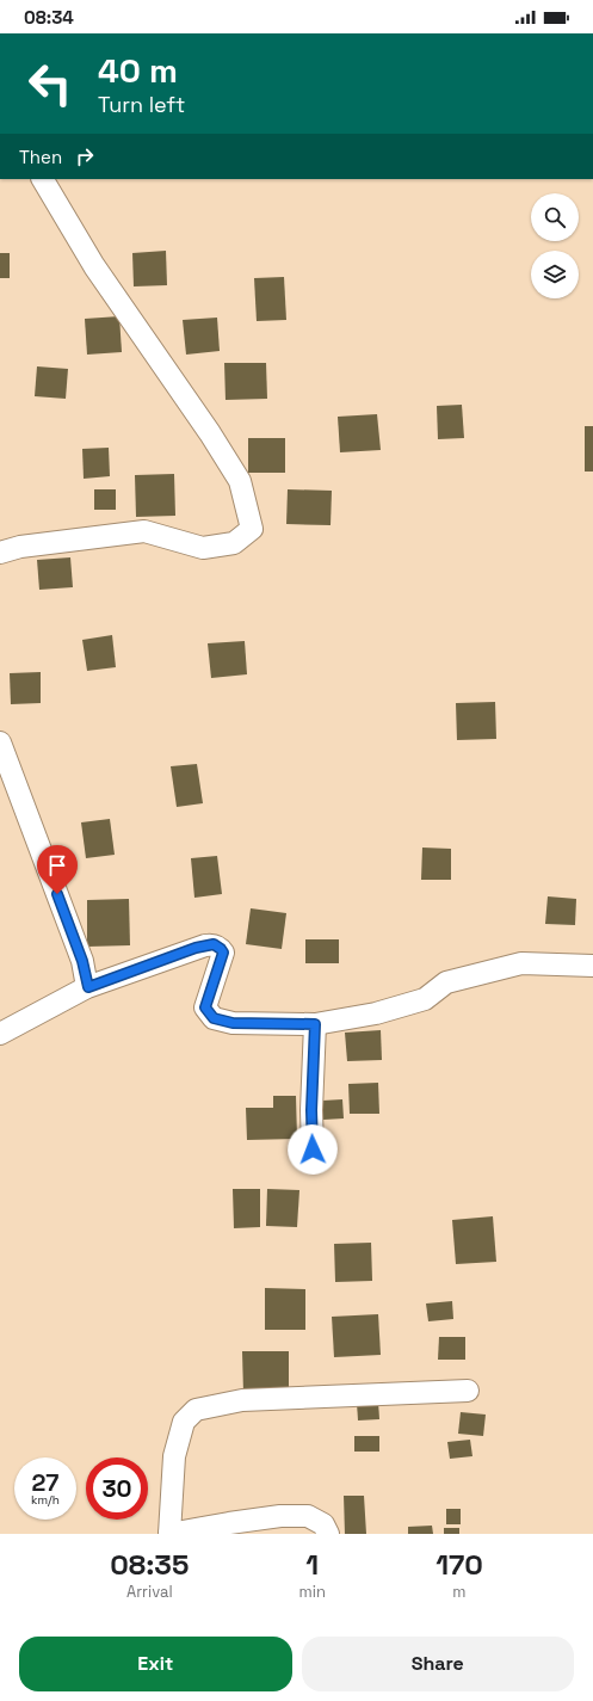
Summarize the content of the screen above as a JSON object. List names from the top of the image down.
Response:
{
  "page": {
    "status": "08:34",
    "turn": ["40 m", "Turn left"],
    "then": "Then",
    "speed": "27 km/h",
    "limit": "30",
    "eta": [
      "08:35",
      "Arrival",
      "1",
      "min",
      "170",
      "m"
    ],
    "buttons": ["Exit", "Share"]
  }
}
